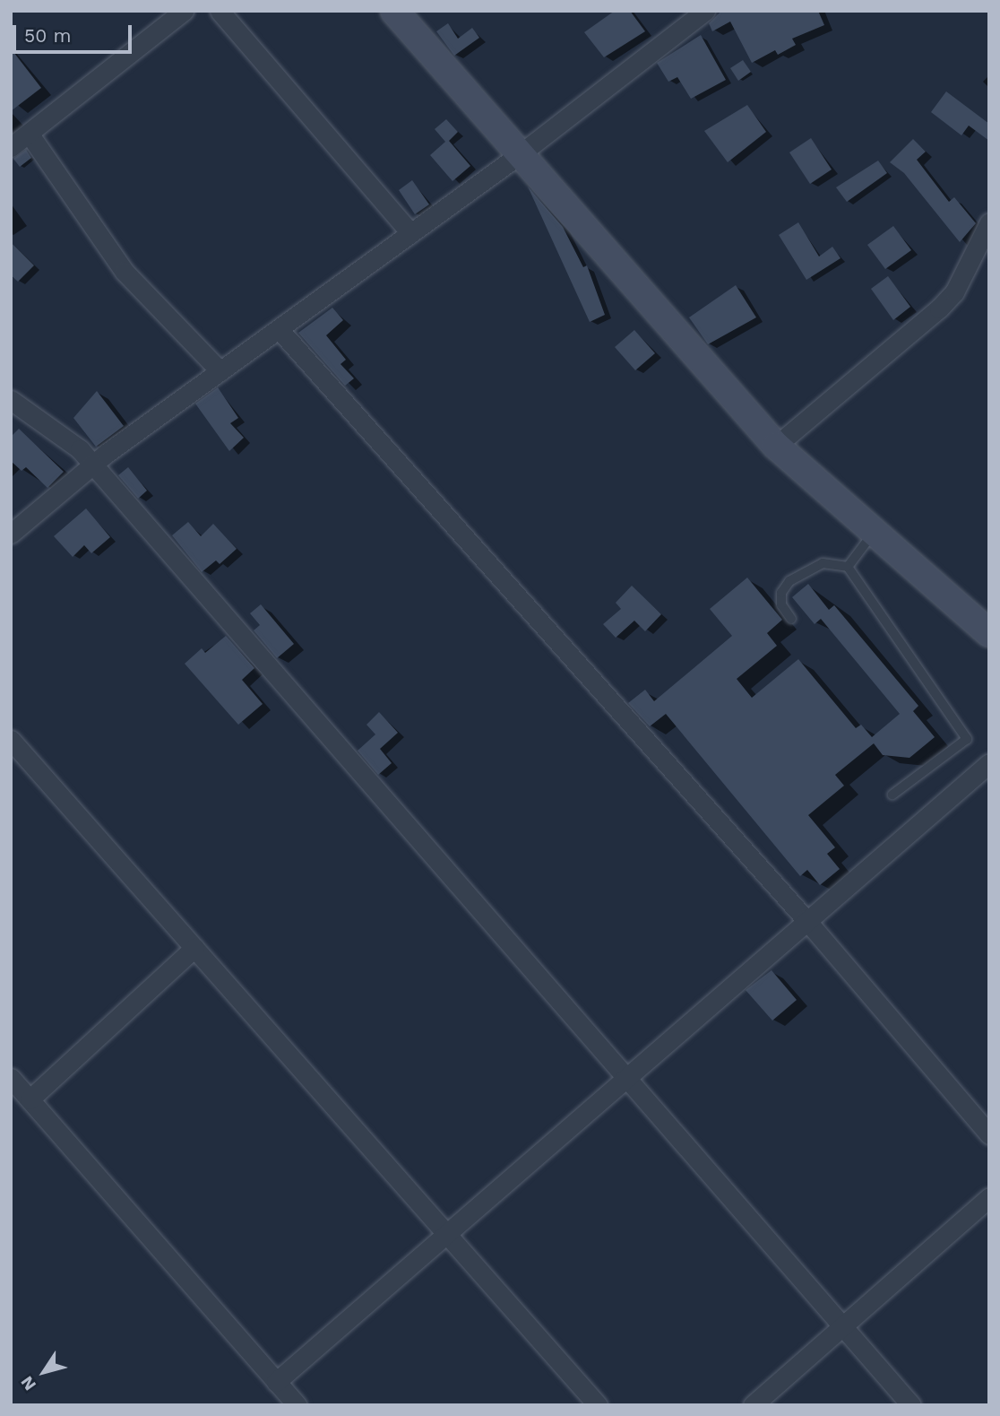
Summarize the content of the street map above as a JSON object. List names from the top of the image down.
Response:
{
  "scale_bar": "50 m",
  "north": "bottom left"
}
